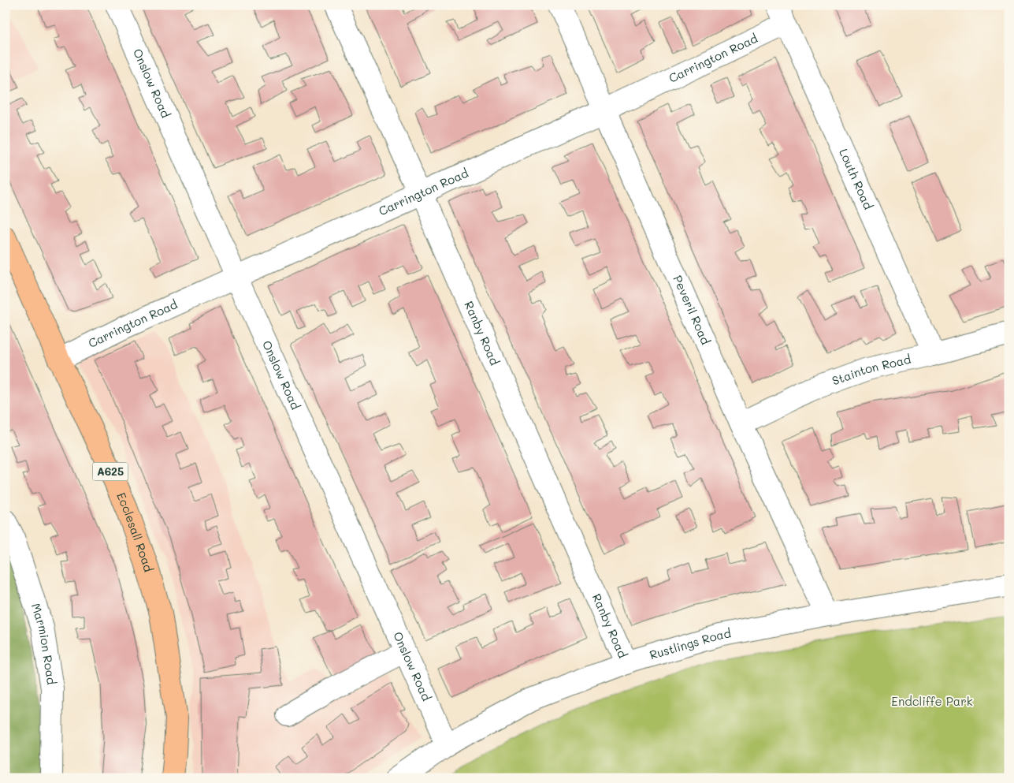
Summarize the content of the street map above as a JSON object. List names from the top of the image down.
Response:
{
  "streets": {
    "main road": ["A625", "Ecclesall Road"],
    "street": [
      "Carrington Road",
      "Onslow Road",
      "Louth Road",
      "Peveril Road",
      "Ranby Road",
      "Stainton Road",
      "Marmion Road",
      "Rustlings Road"
    ]
  },
  "crossings": [
    ["Carrington Road", "Onslow Road"],
    ["Carrington Road", "Louth Road"],
    ["Carrington Road", "Peveril Road"],
    ["Carrington Road", "Ranby Road"],
    ["Carrington Road", "Ecclesall Road"],
    ["Onslow Road", "Rustlings Road"],
    ["Louth Road", "Stainton Road"],
    ["Peveril Road", "Stainton Road"],
    ["Peveril Road", "Rustlings Road"],
    ["Ranby Road", "Rustlings Road"]
  ],
  "parks": ["Endcliffe Park"]
}
